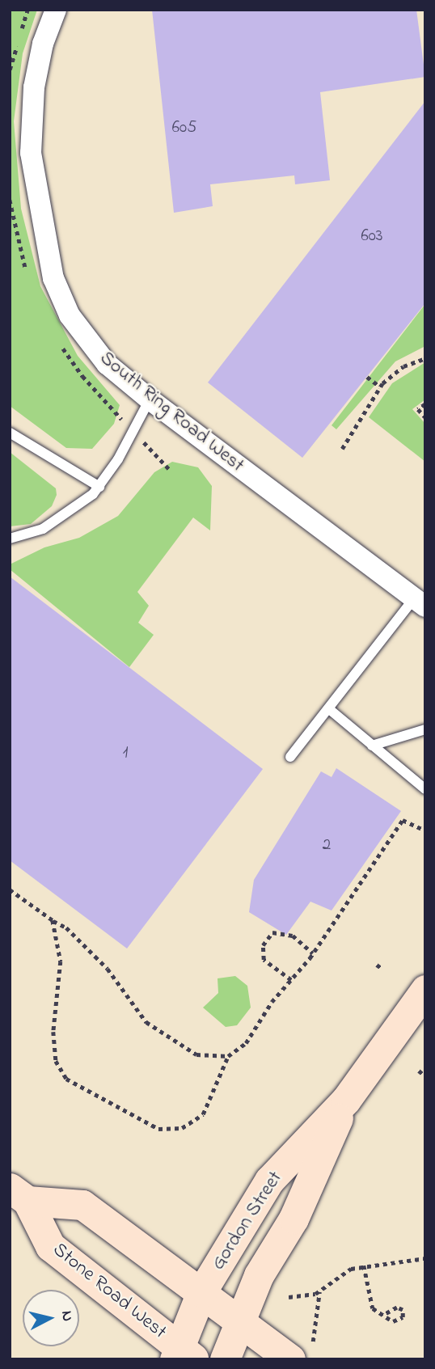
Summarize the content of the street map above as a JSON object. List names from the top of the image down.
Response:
{
  "streets": {
    "main road": ["Gordon Street", "Stone Road West"],
    "street": ["South Ring Road West"]
  },
  "crossings": [
    ["Gordon Street", "Stone Road West"]
  ],
  "house_numbers": [
    "605",
    "603",
    "1",
    "2"
  ],
  "north": "right"
}
